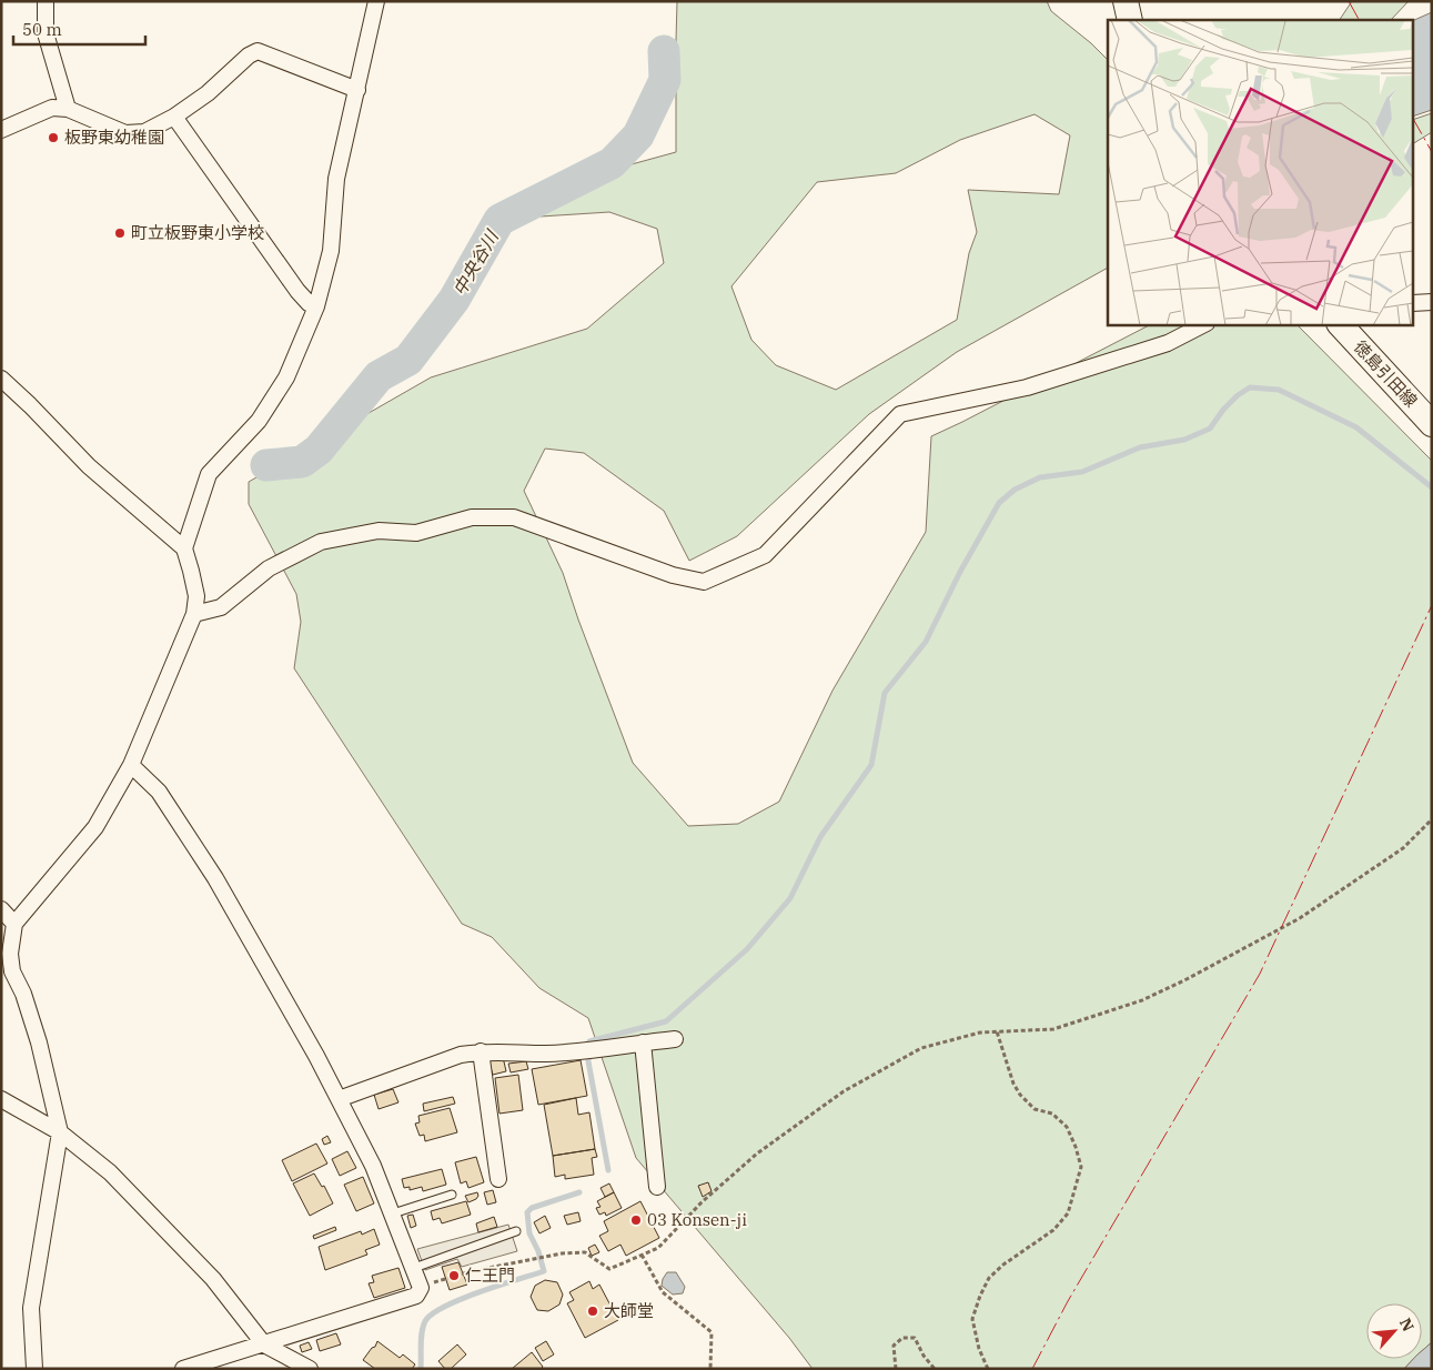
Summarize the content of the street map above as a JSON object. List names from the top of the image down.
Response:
{
  "streets": {
    "main road": ["徳島引田線"]
  },
  "water": ["中央谷川"],
  "places": [
    "板野東幼稚園",
    "町立板野東小学校",
    "03 Konsen-ji",
    "仁王門",
    "大師堂"
  ],
  "scale_bar": "50 m",
  "north": "top right"
}
